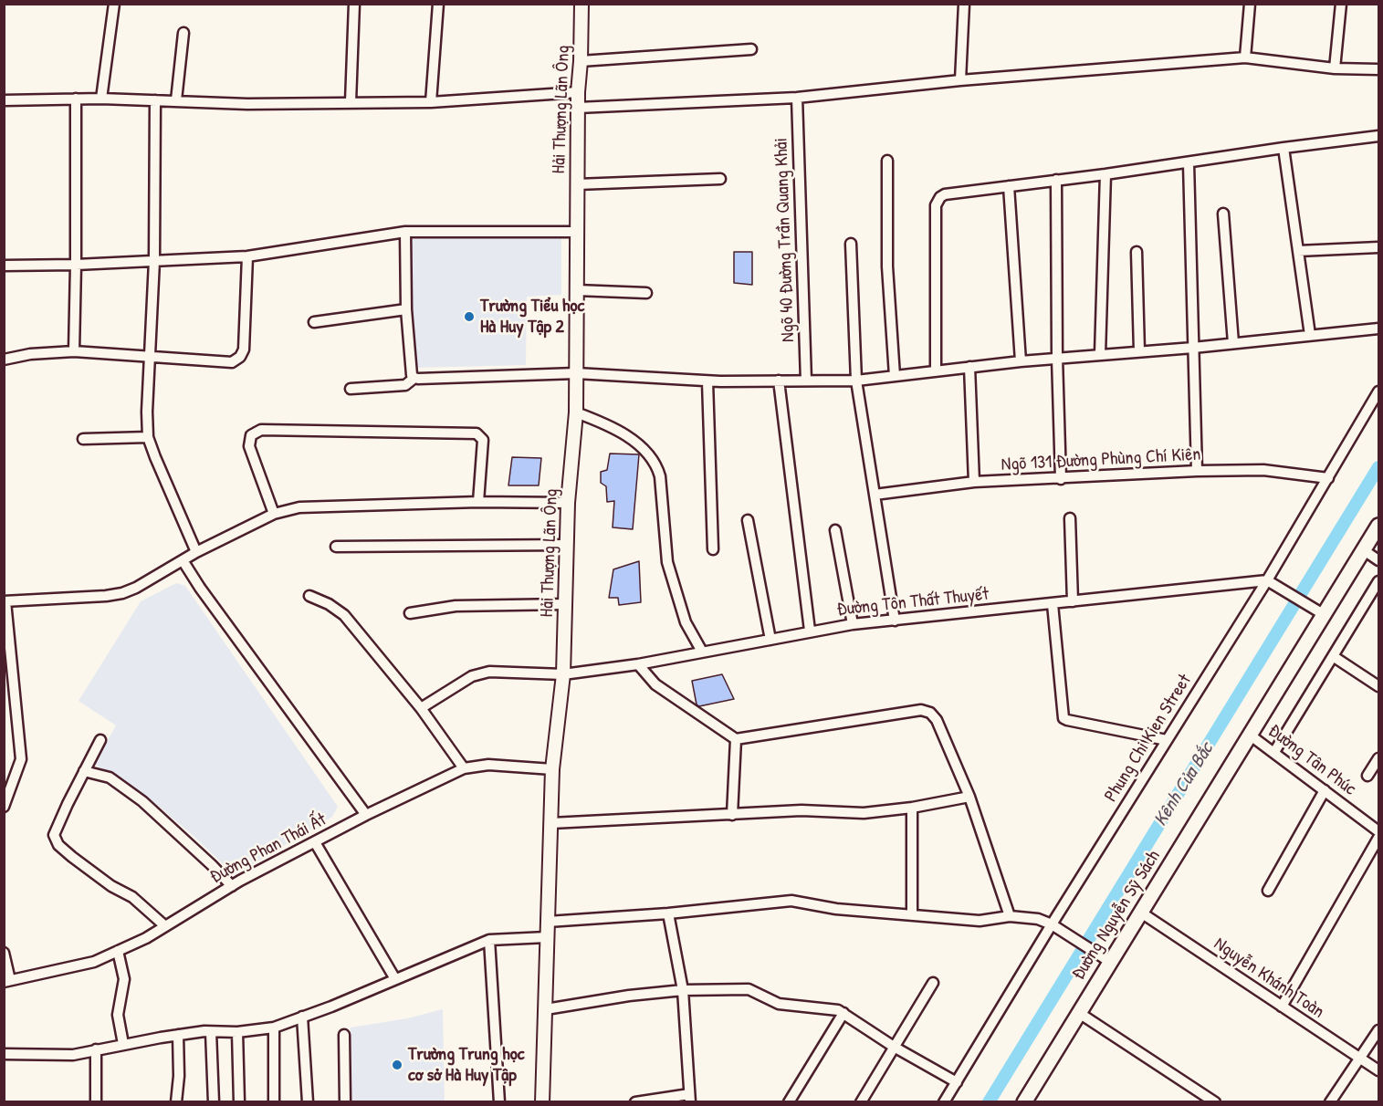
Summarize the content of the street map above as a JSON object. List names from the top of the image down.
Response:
{
  "streets": {
    "main road": ["Đường Nguyễn Sỹ Sách"],
    "street": [
      "Hải Thượng Lãn Ông",
      "Ngõ 40 Đường Trần Quang Khải",
      "Ngõ 131 Đường Phùng Chí Kiên",
      "Đường Tôn Thất Thuyết",
      "Phung Chi Kien Street",
      "Đường Tân Phúc",
      "Đường Phan Thái Ất",
      "Nguyễn Khánh Toàn"
    ]
  },
  "crossings": [
    ["Hải Thượng Lãn Ông", "Đường Tôn Thất Thuyết"],
    ["Hải Thượng Lãn Ông", "Đường Phan Thái Ất"],
    ["Ngõ 131 Đường Phùng Chí Kiên", "Phung Chi Kien Street"],
    ["Đường Tôn Thất Thuyết", "Phung Chi Kien Street"],
    ["Đường Tân Phúc", "Đường Nguyễn Sỹ Sách"],
    ["Đường Nguyễn Sỹ Sách", "Nguyễn Khánh Toàn"]
  ],
  "water": ["Kênh Cửa Bắc"],
  "places": ["Trường Tiểu học Hà Huy Tập 2", "Trường Trung học cơ sở Hà Huy Tập"]
}
